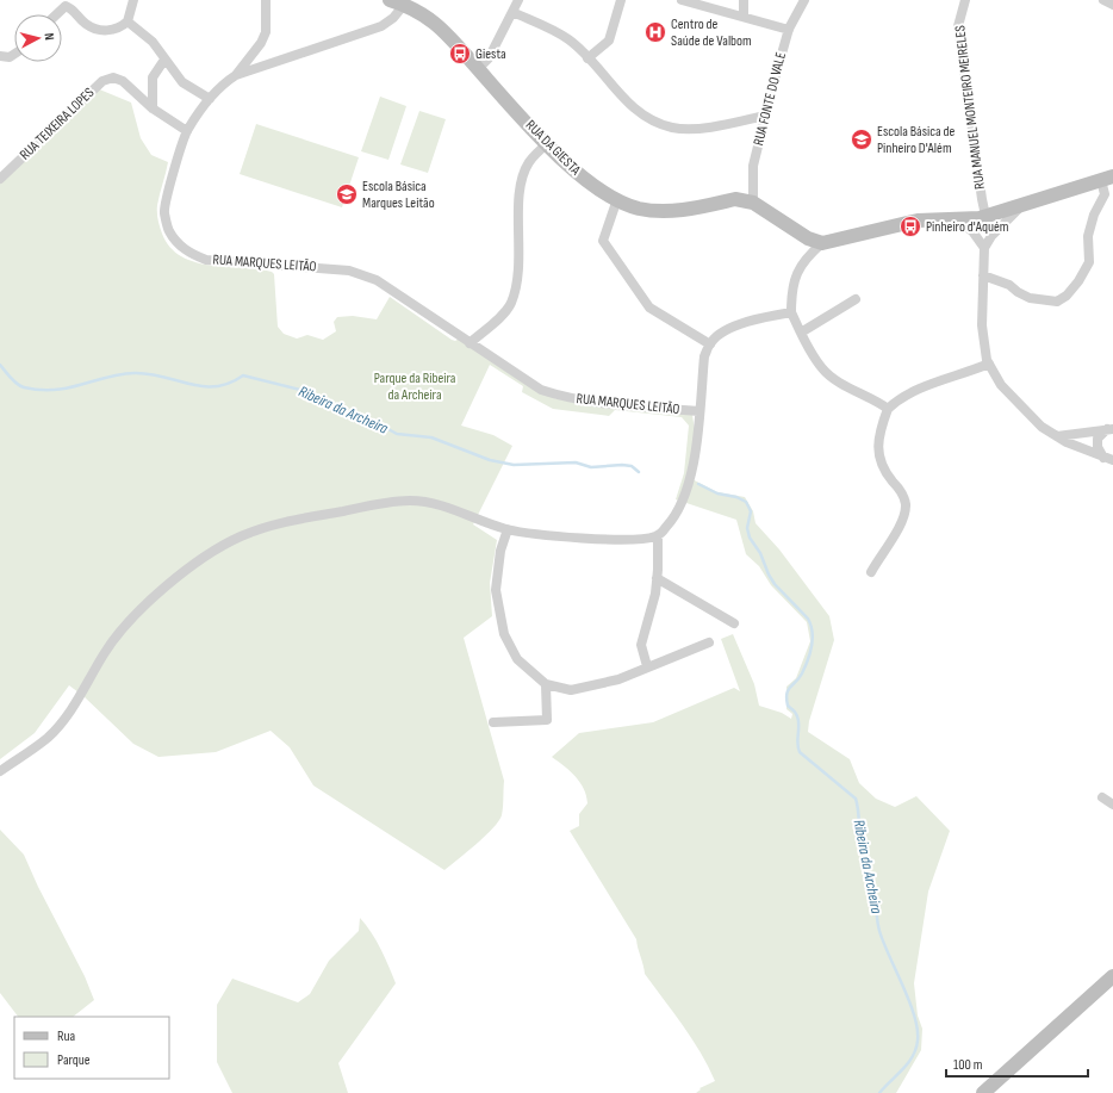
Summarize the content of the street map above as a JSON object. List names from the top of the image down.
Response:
{
  "streets": {
    "street": [
      "RUA FONTE DO VALE",
      "RUA MANUEL MONTEIRO MEIRELES",
      "RUA TEIXEIRA LOPES",
      "RUA DA GIESTA",
      "RUA MARQUES LEITÃO"
    ]
  },
  "crossings": [
    ["RUA FONTE DO VALE", "RUA DA GIESTA"],
    ["RUA TEIXEIRA LOPES", "RUA MARQUES LEITÃO"],
    ["RUA DA GIESTA", "RUA MARQUES LEITÃO"]
  ],
  "water": ["Ribeira da Archeira"],
  "parks": ["Parque da Ribeira da Archeira"],
  "places": {
    "hospital": ["Centro de Saúde de Valbom"],
    "bus stop": ["Giesta", "Pinheiro d'Aquém"],
    "school or university": ["Escola Básica de Pinheiro D'Além", "Escola Básica Marques Leitão"]
  },
  "legend": ["Rua", "Parque"],
  "scale_bar": "100 m",
  "north": "right"
}
